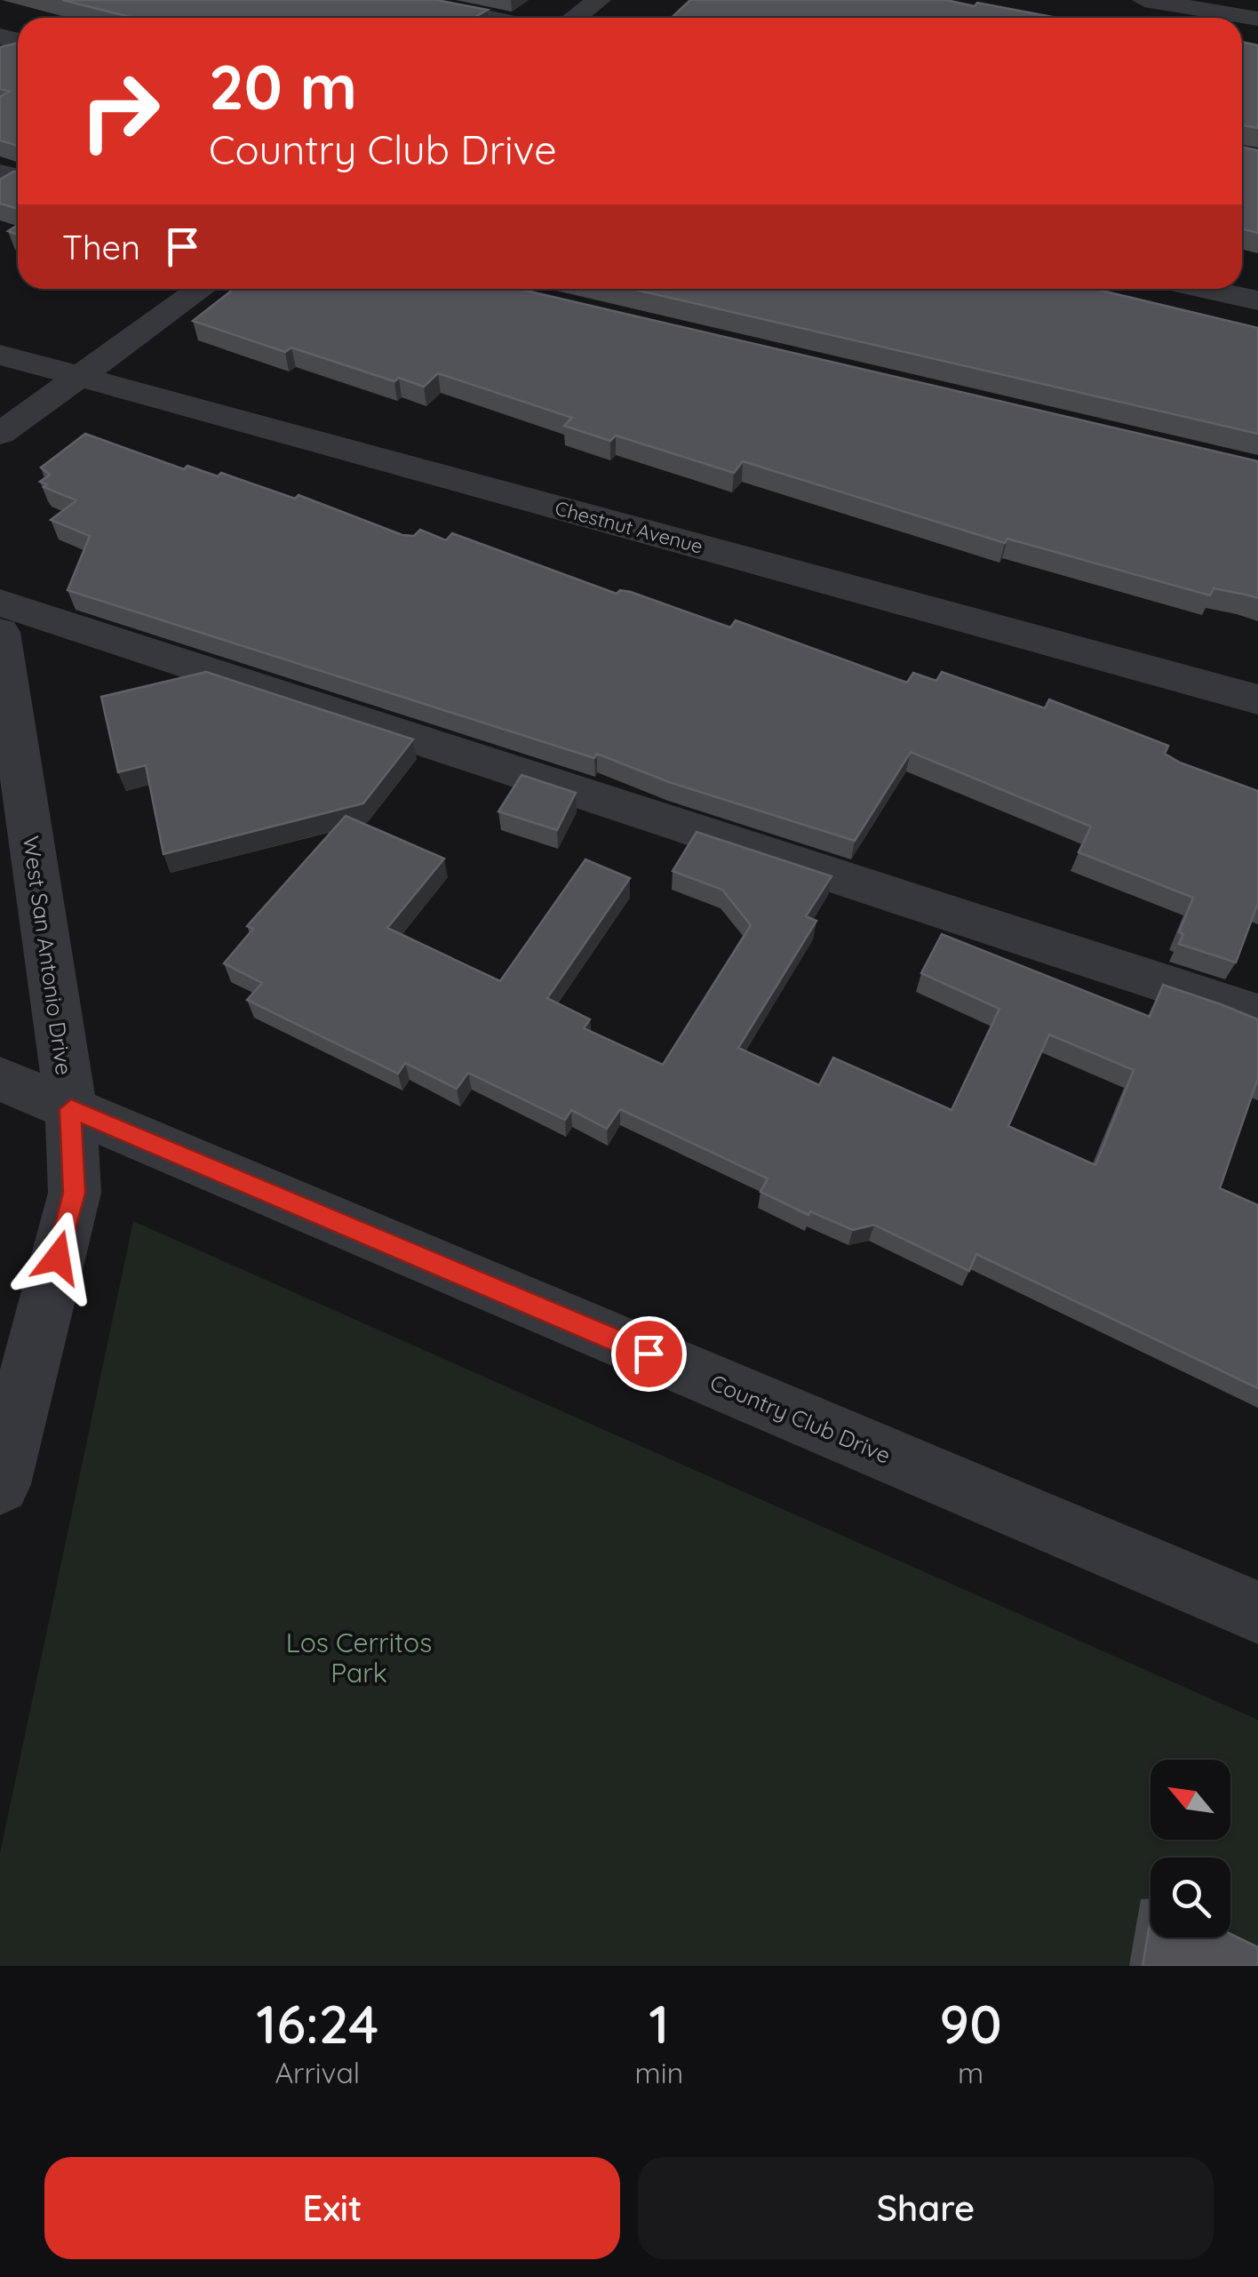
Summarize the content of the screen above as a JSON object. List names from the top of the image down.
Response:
{
  "streets": {
    "street": ["Chestnut Avenue", "West San Antonio Drive", "Country Club Drive"]
  },
  "crossings": [
    ["West San Antonio Drive", "Country Club Drive"]
  ],
  "parks": ["Los Cerritos Park"],
  "north": "top left",
  "page": {
    "turn": ["20 m", "Country Club Drive"],
    "then": "Then",
    "eta": [
      "16:24",
      "Arrival",
      "1",
      "min",
      "90",
      "m"
    ],
    "buttons": ["Exit", "Share"]
  }
}
